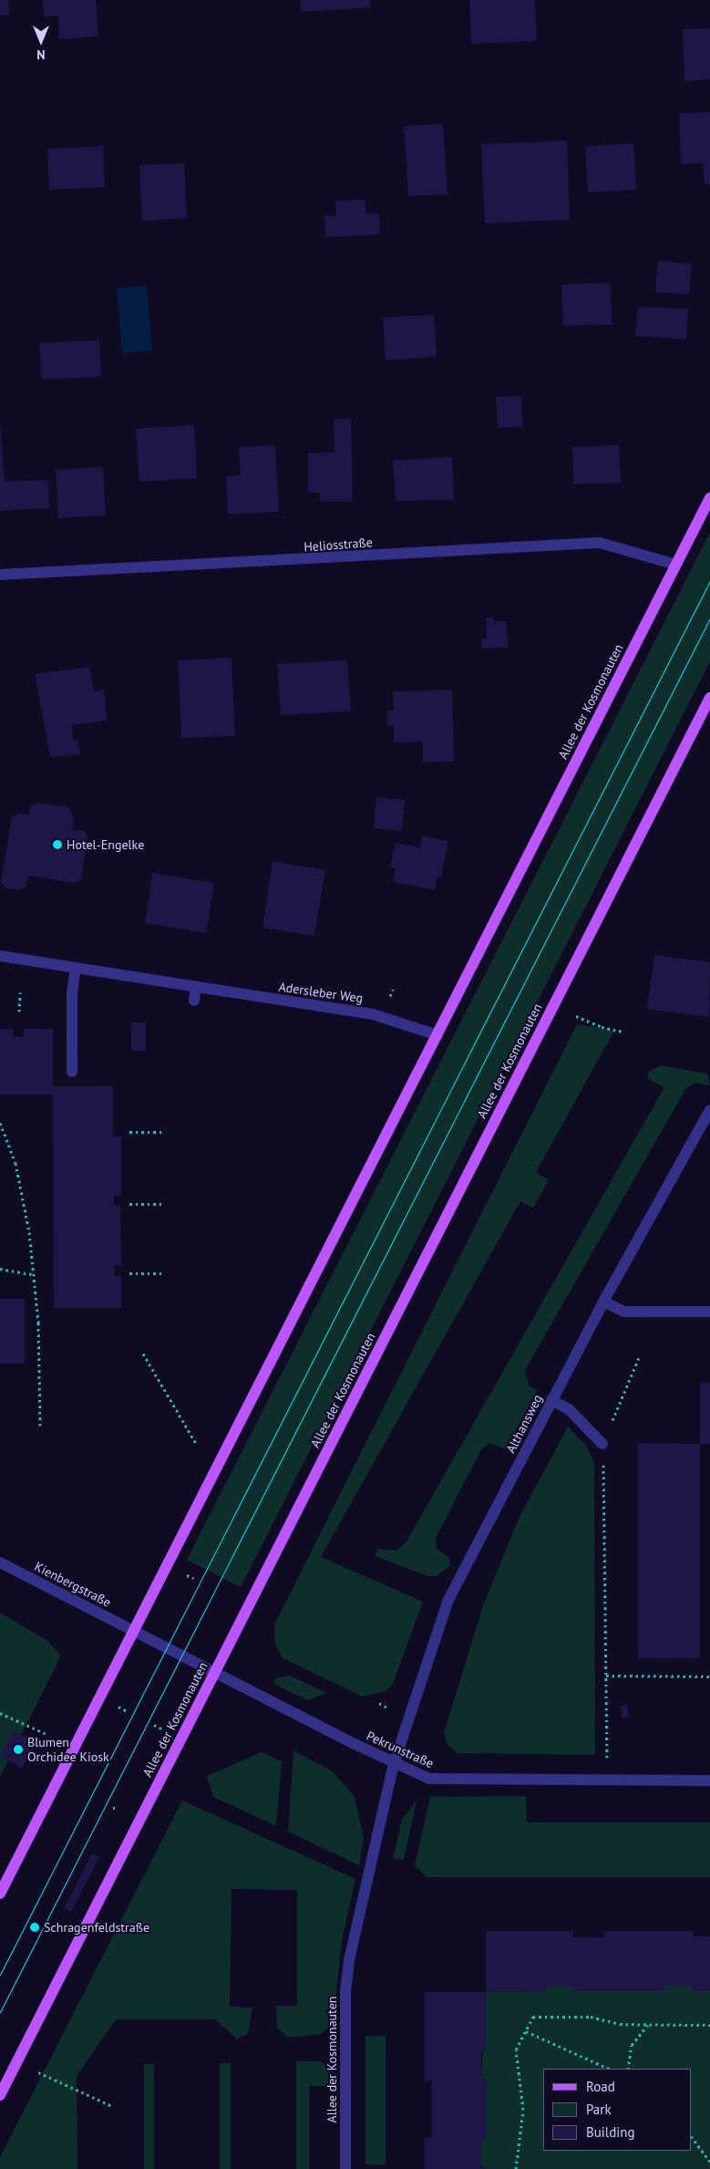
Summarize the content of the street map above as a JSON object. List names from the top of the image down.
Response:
{
  "streets": {
    "main road": ["Allee der Kosmonauten"],
    "street": [
      "Heliosstraße",
      "Adersleber Weg",
      "Althansweg",
      "Kienbergstraße",
      "Pekrunstraße"
    ]
  },
  "crossings": [
    ["Heliosstraße", "Allee der Kosmonauten"],
    ["Allee der Kosmonauten", "Adersleber Weg"],
    ["Allee der Kosmonauten", "Althansweg"],
    ["Allee der Kosmonauten", "Kienbergstraße"],
    ["Allee der Kosmonauten", "Pekrunstraße"],
    ["Althansweg", "Pekrunstraße"],
    ["Kienbergstraße", "Pekrunstraße"]
  ],
  "places": ["Hotel-Engelke", "Blumen Orchidee Kiosk", "Schragenfeldstraße"],
  "legend": ["Road", "Park", "Building"],
  "north": "bottom"
}
